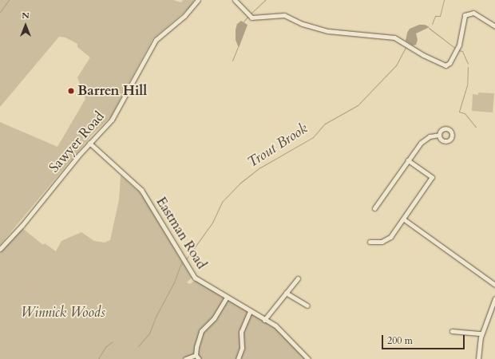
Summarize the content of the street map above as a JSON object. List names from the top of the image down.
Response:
{
  "streets": {
    "street": ["Sawyer Road", "Eastman Road"]
  },
  "crossings": [
    ["Sawyer Road", "Eastman Road"]
  ],
  "water": ["Trout Brook"],
  "parks": ["Winnick Woods"],
  "places": ["Barren Hill"],
  "scale_bar": "200 m",
  "north": "top"
}
